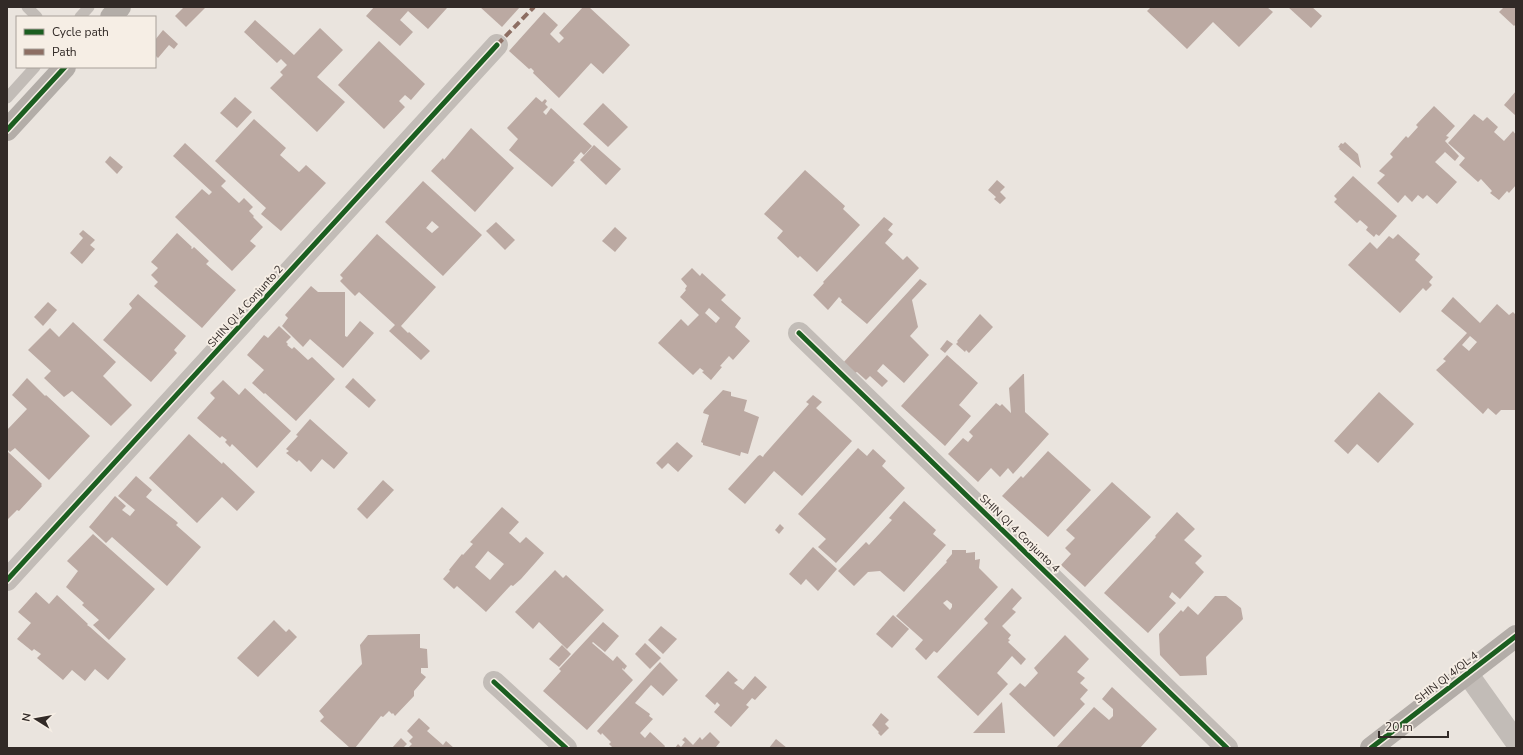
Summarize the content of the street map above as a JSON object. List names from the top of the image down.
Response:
{
  "streets": {
    "street": ["SHIN QI 4 Conjunto 2", "SHIN QI 4 Conjunto 4", "SHIN QI 4/QL 4"]
  },
  "legend": ["Cycle path", "Path"],
  "scale_bar": "20 m",
  "north": "left"
}
